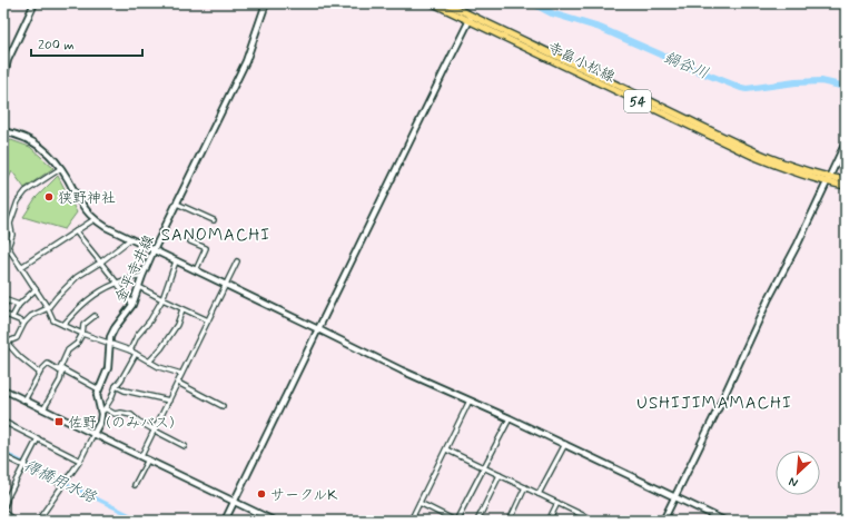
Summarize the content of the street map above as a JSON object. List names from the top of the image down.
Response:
{
  "streets": {
    "main road": ["寺畠小松線", "54"],
    "street": ["金平寺井線"]
  },
  "districts": ["SANOMACHI", "USHIJIMAMACHI"],
  "water": ["鍋谷川", "得橋用水路"],
  "places": {
    "other": ["狭野神社", "サークルK"],
    "transit": ["佐野（のみバス）"]
  },
  "scale_bar": "200 m",
  "north": "bottom left"
}
